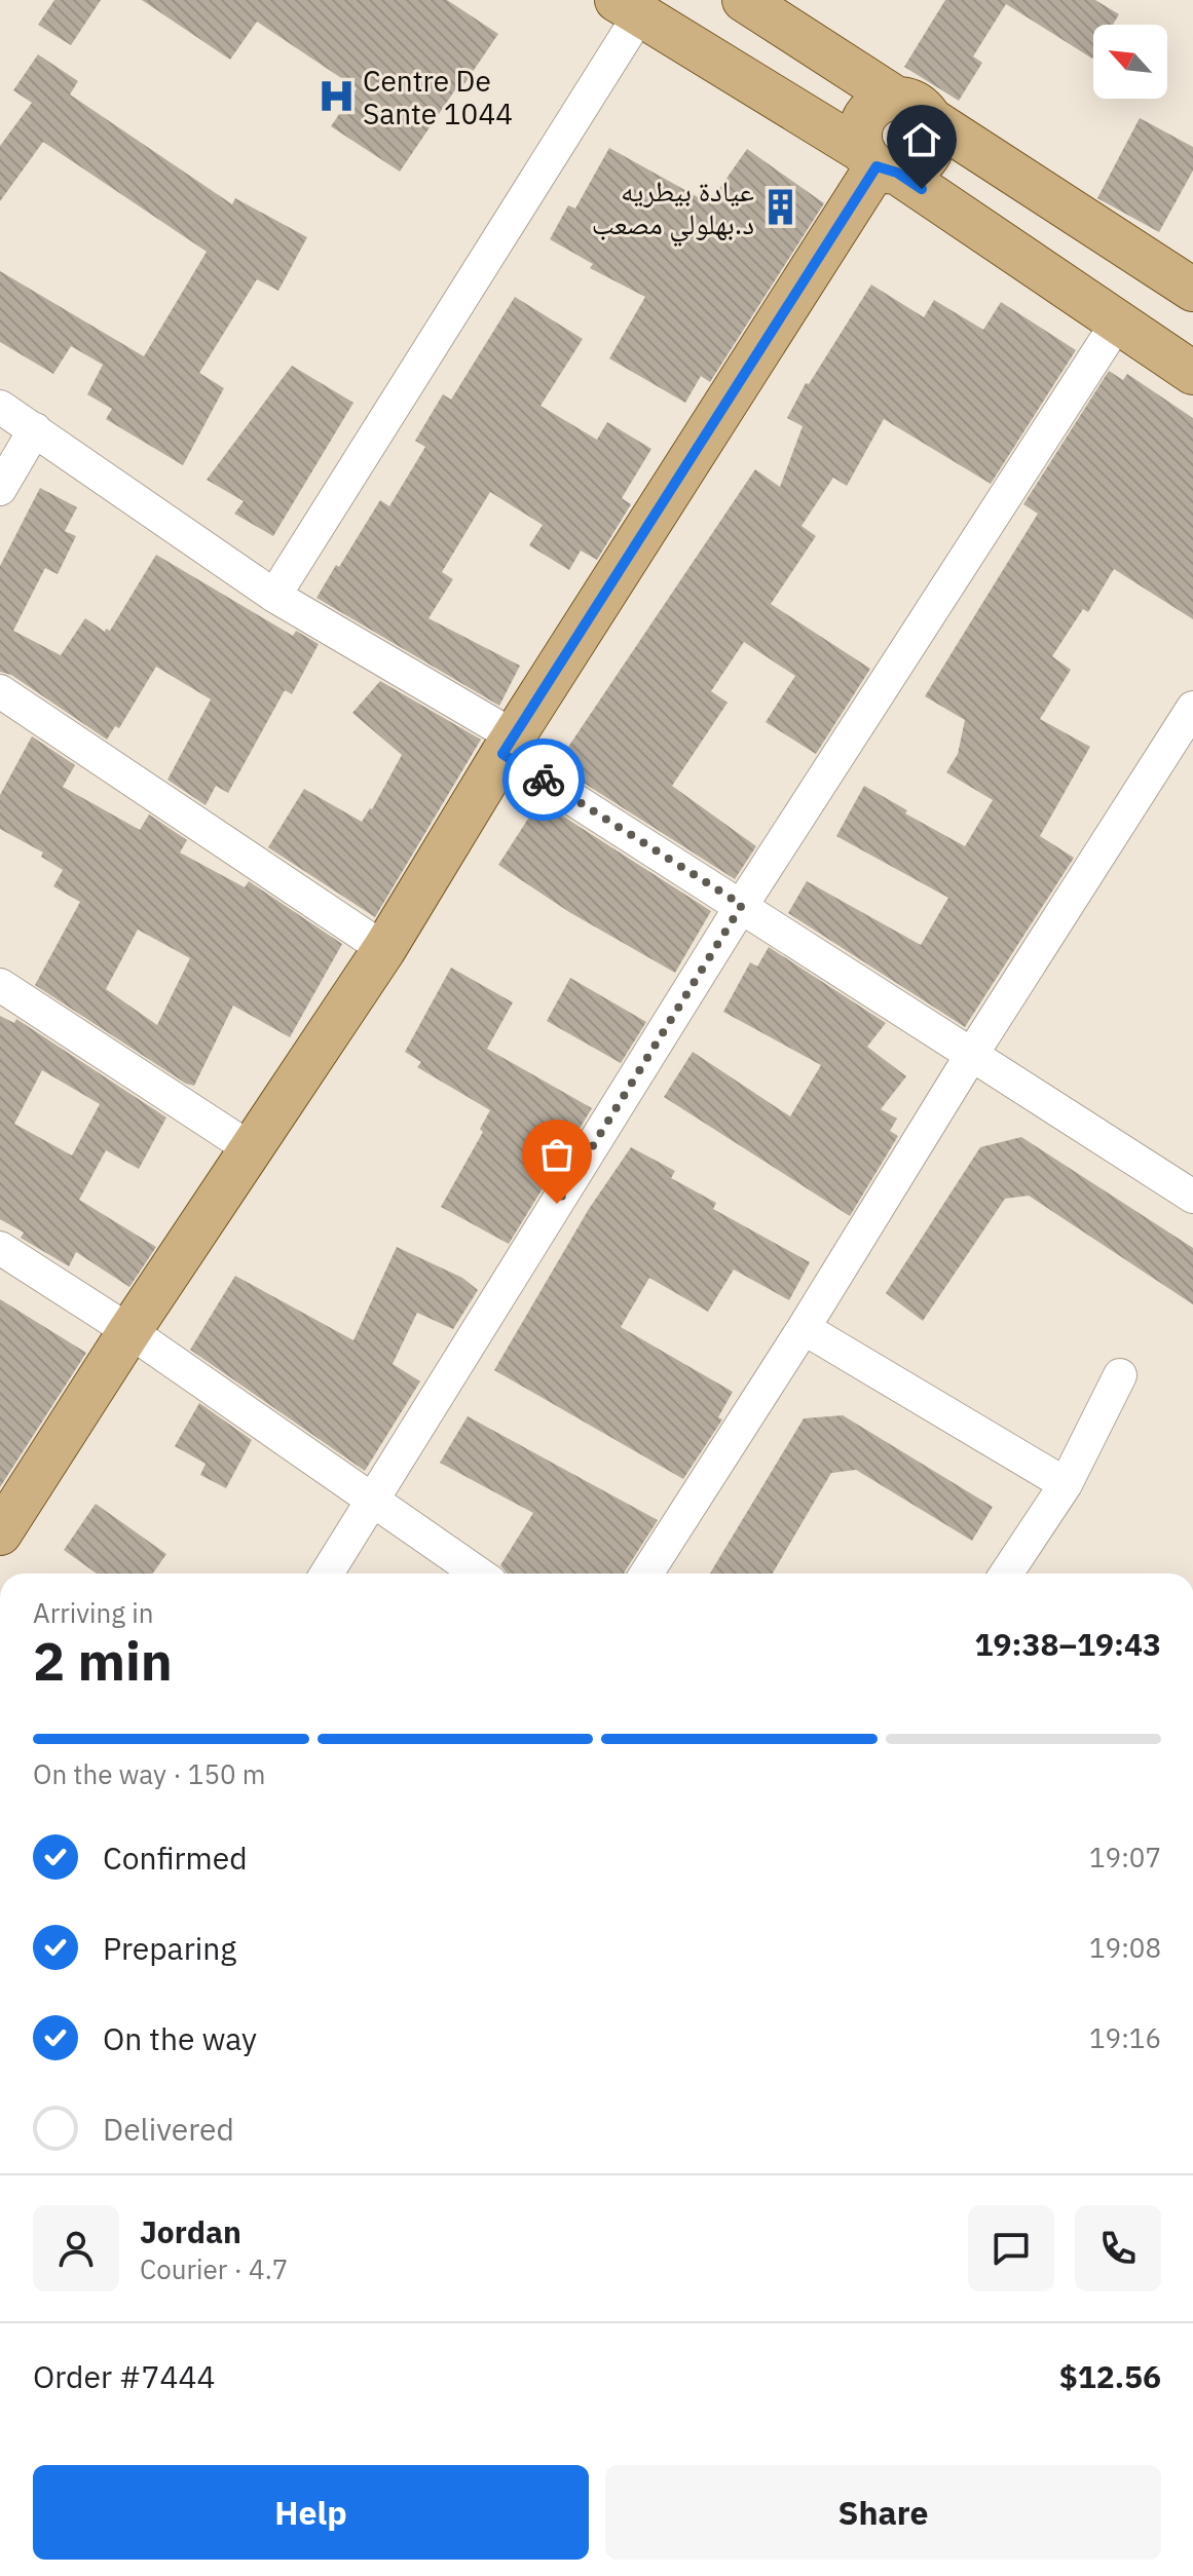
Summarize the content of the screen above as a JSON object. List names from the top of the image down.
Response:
{
  "places": {
    "hospital": ["Centre De Sante 1044"],
    "building": ["عيادة بيطريه د.بهلولي مصعب"]
  },
  "north": "top left",
  "page": {
    "heading": ["2 min", "Arriving in", "19:38–19:43"],
    "panel": [
      "Jordan",
      "Courier · 4.7",
      "Order #7444",
      "$12.56"
    ],
    "bar": "On the way · 150 m",
    "list": [
      ["Confirmed", "19:07"],
      ["Preparing", "19:08"],
      ["On the way", "19:16"],
      "Delivered"
    ],
    "buttons": ["Help", "Share"]
  }
}
